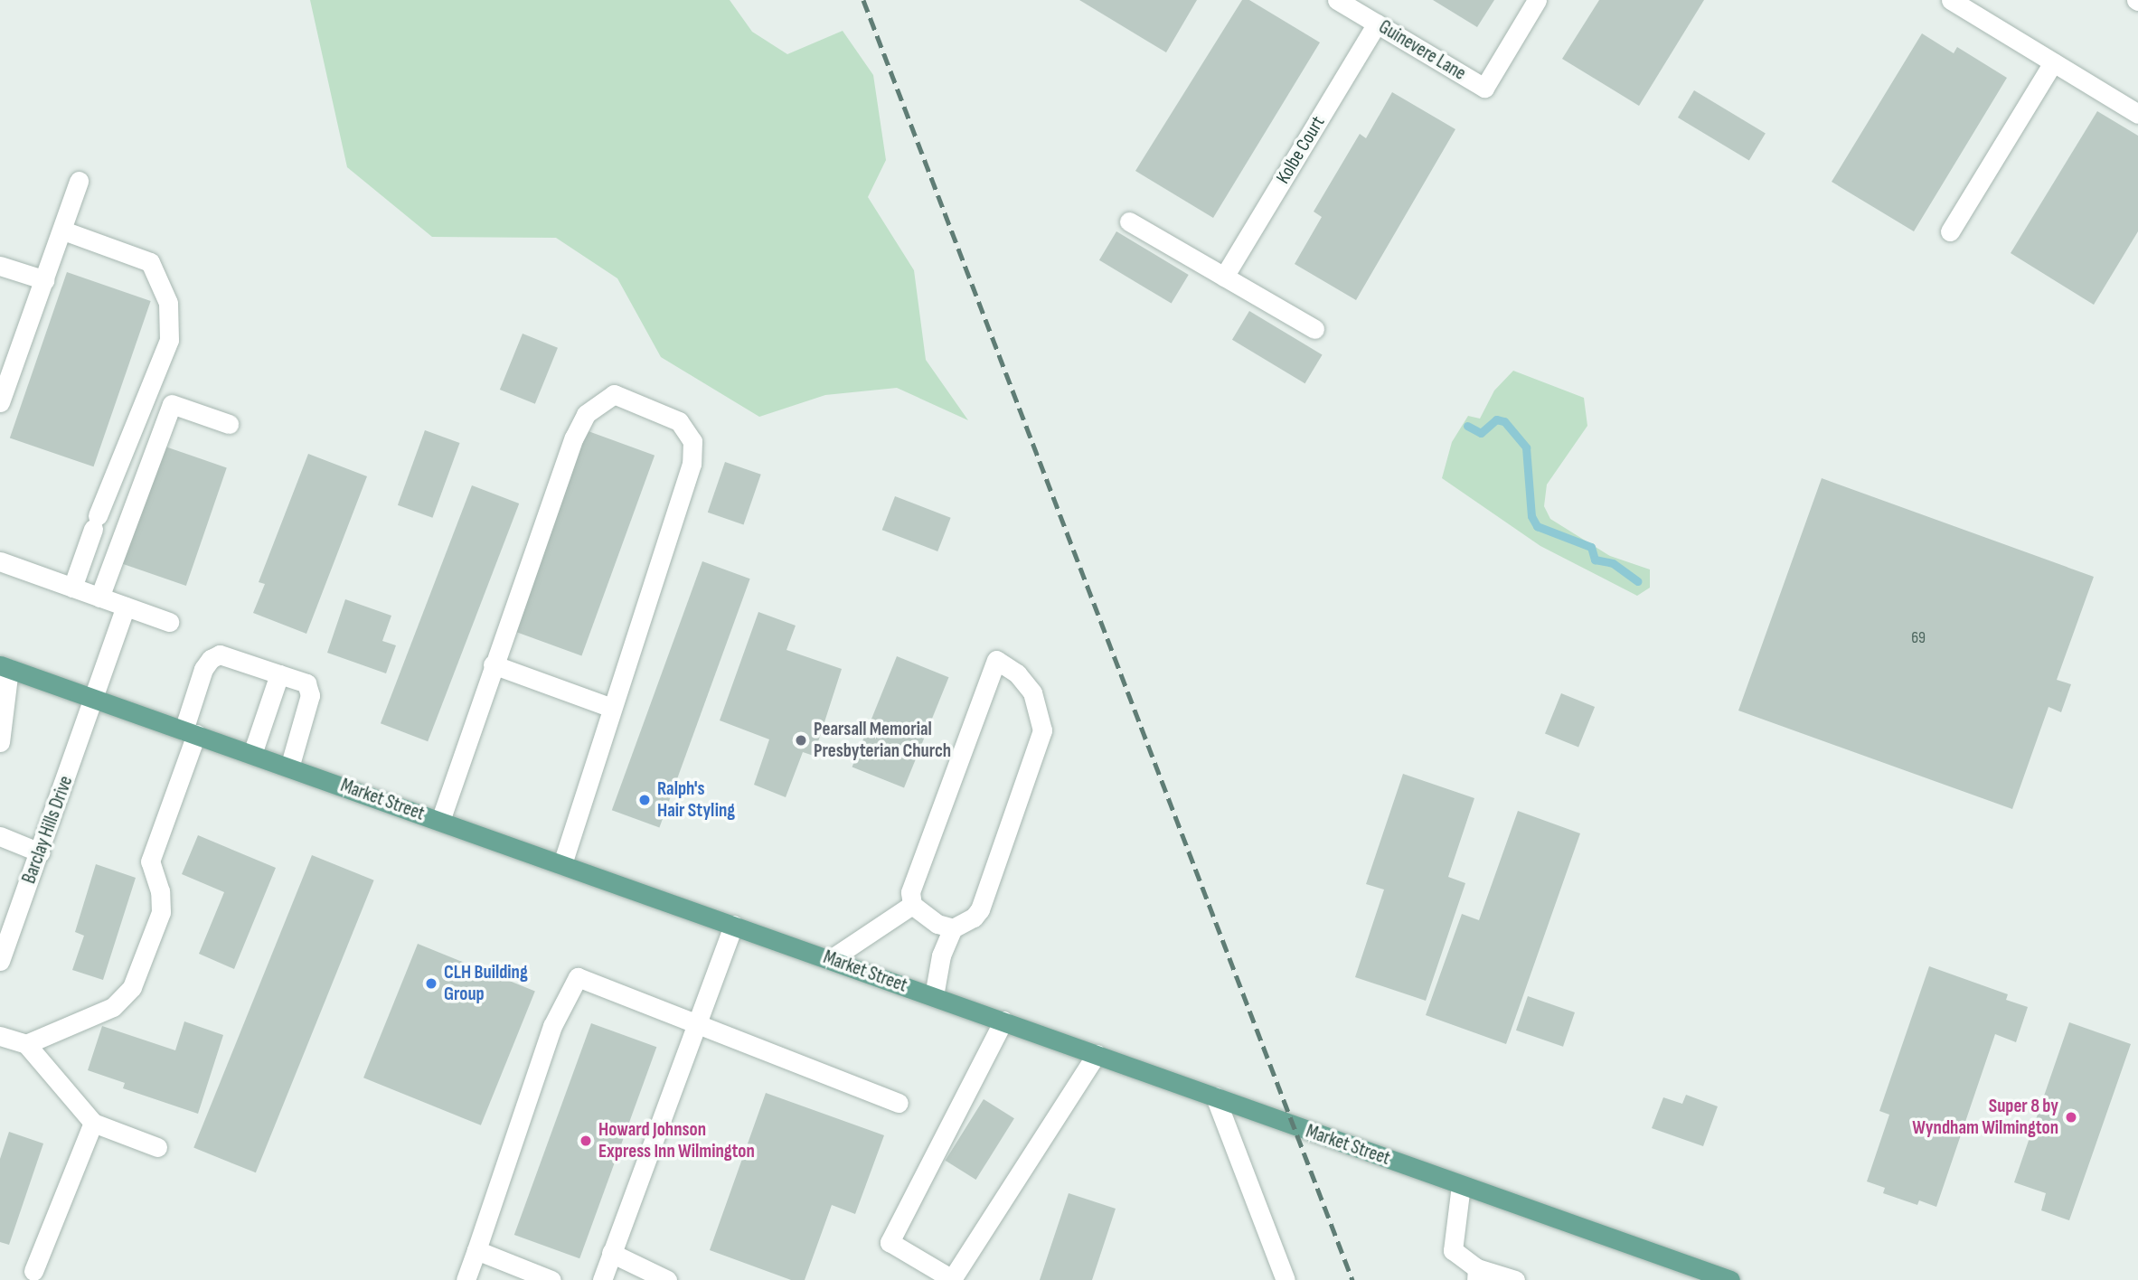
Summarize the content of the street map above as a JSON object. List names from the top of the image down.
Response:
{
  "streets": {
    "main road": ["Market Street"],
    "street": ["Guinevere Lane", "Kolbe Court", "Barclay Hills Drive"]
  },
  "crossings": [
    ["Guinevere Lane", "Kolbe Court"],
    ["Market Street", "Barclay Hills Drive"]
  ],
  "places": [
    "Pearsall Memorial Presbyterian Church",
    "Ralph's Hair Styling",
    "CLH Building Group",
    "Super 8 by Wyndham Wilmington",
    "Howard Johnson Express Inn Wilmington"
  ],
  "house_numbers": ["69"]
}
